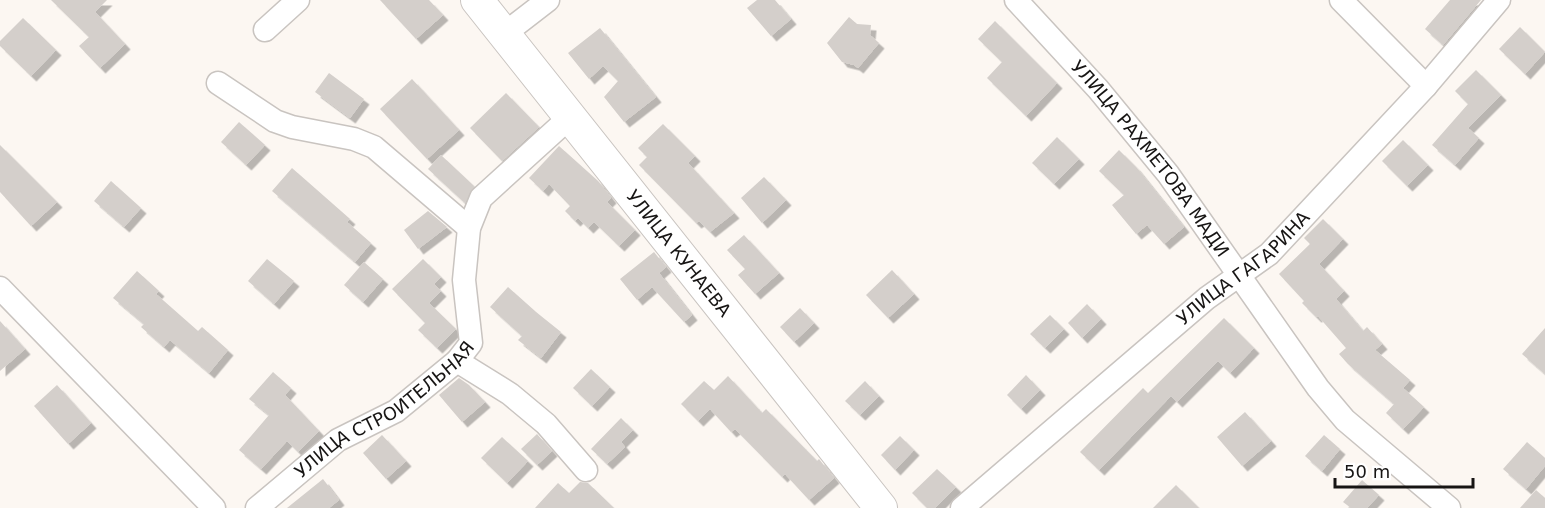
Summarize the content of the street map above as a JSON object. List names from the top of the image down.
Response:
{
  "streets": {
    "main road": ["УЛИЦА КУНАЕВА"],
    "street": ["УЛИЦА РАХМЕТОВА МАДИ", "УЛИЦА ГАГАРИНА", "УЛИЦА СТРОИТЕЛЬНАЯ"]
  },
  "crossings": [
    ["УЛИЦА РАХМЕТОВА МАДИ", "УЛИЦА ГАГАРИНА"],
    ["УЛИЦА КУНАЕВА", "УЛИЦА СТРОИТЕЛЬНАЯ"]
  ],
  "scale_bar": "50 m"
}
